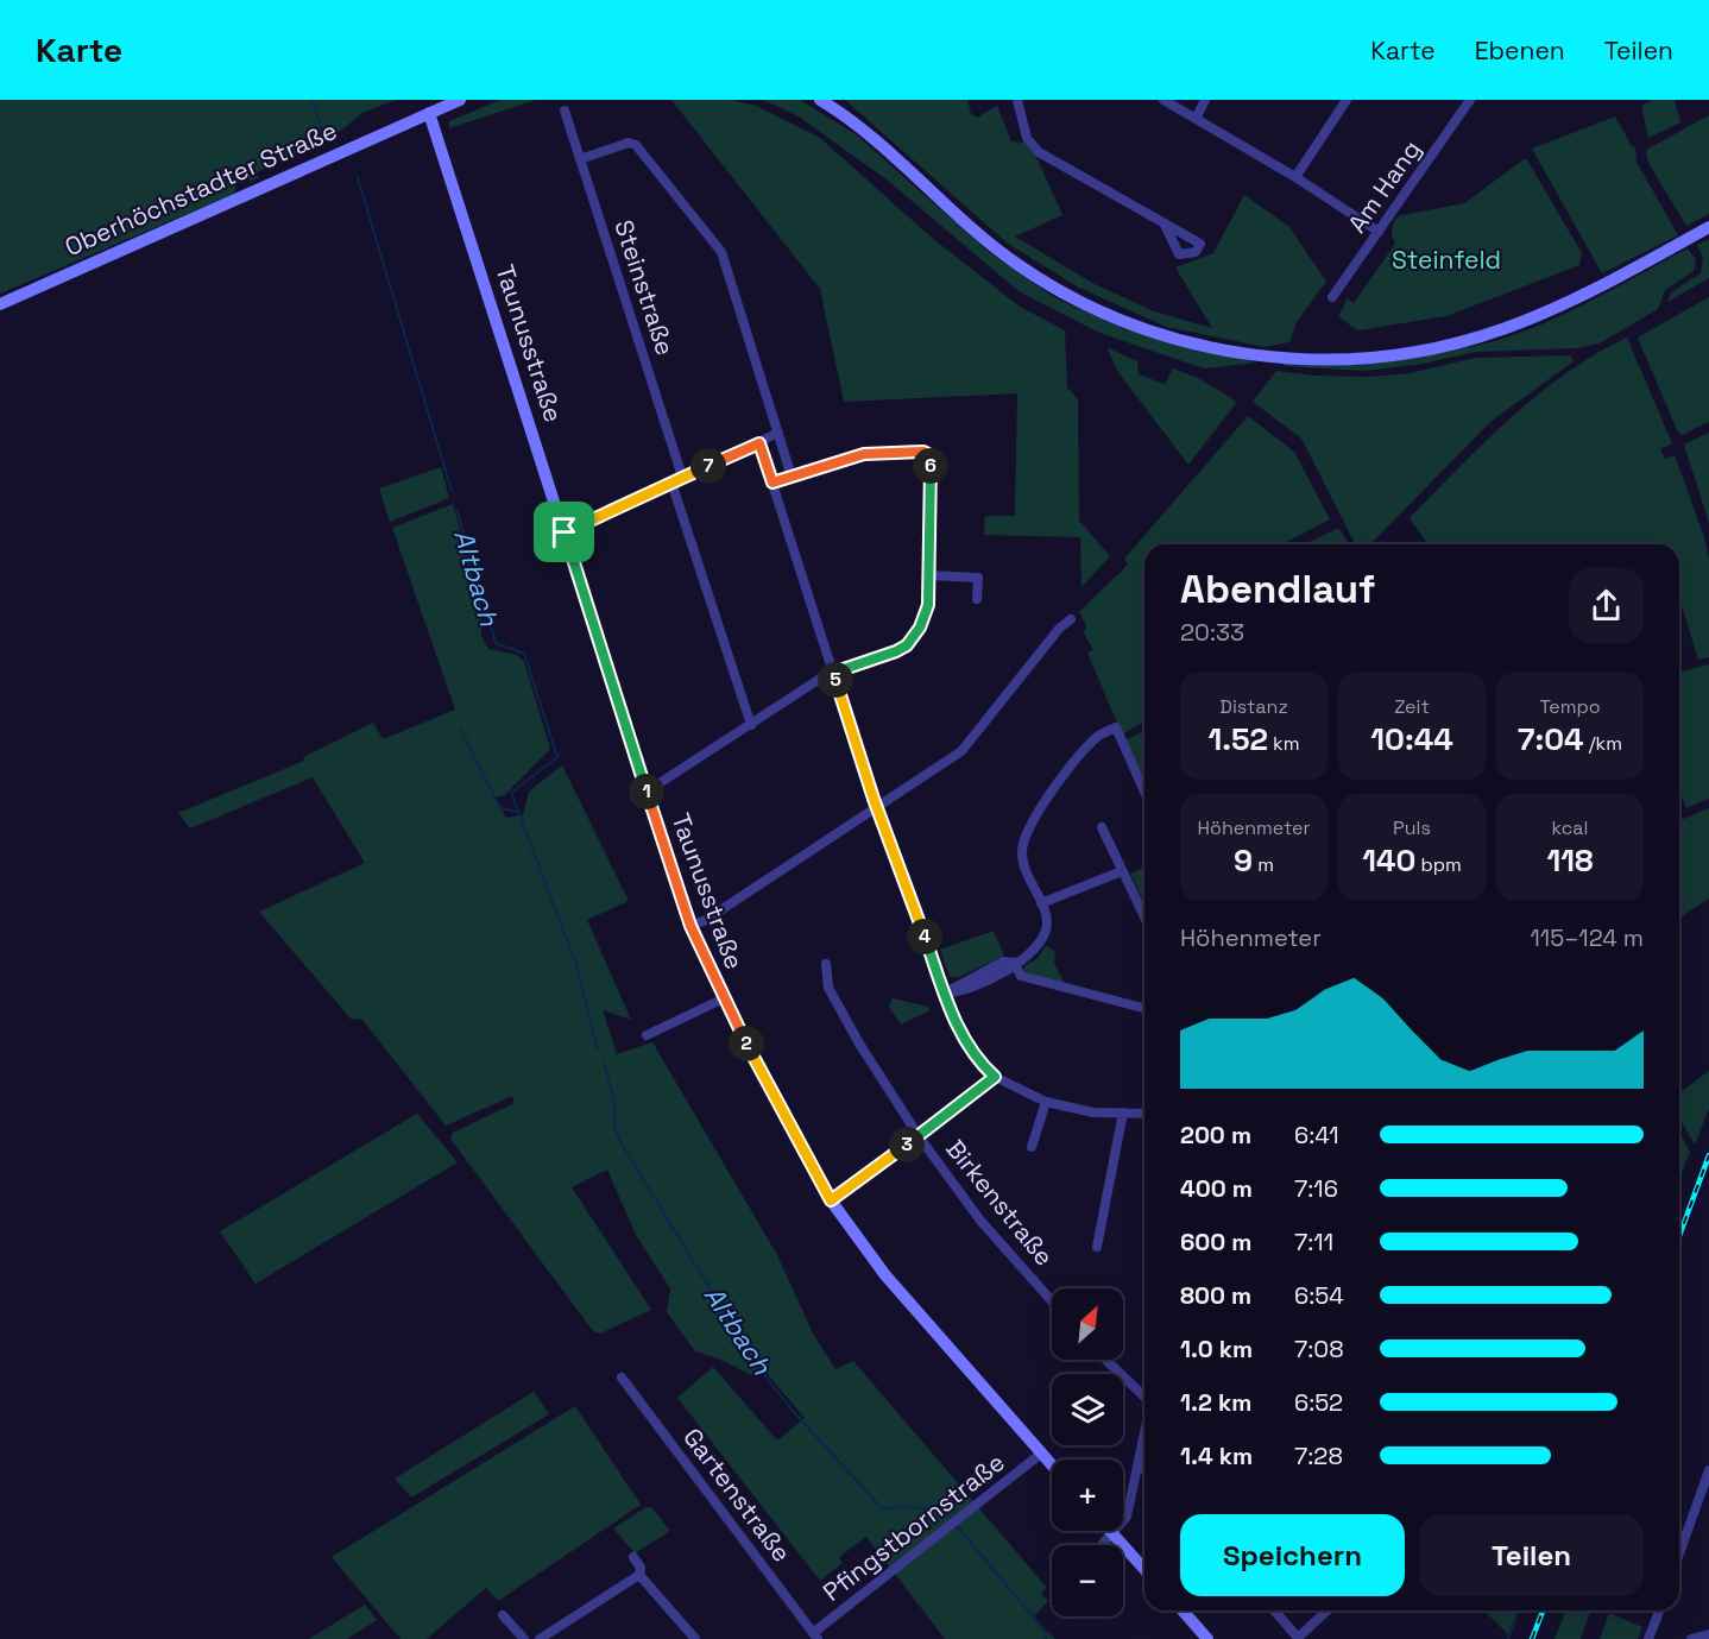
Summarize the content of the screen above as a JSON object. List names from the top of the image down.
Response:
{
  "streets": {
    "street": [
      "Am Hang",
      "Oberhöchstadter Straße",
      "Steinstraße",
      "Taunusstraße",
      "Birkenstraße",
      "Gartenstraße",
      "Pfingstbornstraße"
    ]
  },
  "crossings": [
    ["Oberhöchstadter Straße", "Taunusstraße"],
    ["Taunusstraße", "Pfingstbornstraße"],
    ["Gartenstraße", "Pfingstbornstraße"]
  ],
  "water": ["Altbach"],
  "parks": ["Steinfeld"],
  "north": "top right",
  "page": {
    "header": "Karte",
    "nav": ["Karte", "Ebenen", "Teilen"],
    "pins": [
      "6",
      "7",
      "5",
      "1",
      "4",
      "2",
      "3"
    ],
    "heading": ["Abendlauf", "20:33"],
    "stats": [
      ["Distanz", "1.52 km"],
      ["Zeit", "10:44"],
      ["Tempo", "7:04 /km"],
      ["Höhenmeter", "9 m"],
      ["Puls", "140 bpm"],
      ["kcal", "118"]
    ],
    "chart": ["Höhenmeter", "115–124 m"],
    "list": [
      {
        "name": "200 m",
        "note": "6:41"
      },
      {
        "name": "400 m",
        "note": "7:16"
      },
      {
        "name": "600 m",
        "note": "7:11"
      },
      {
        "name": "800 m",
        "note": "6:54"
      },
      {
        "name": "1.0 km",
        "note": "7:08"
      },
      {
        "name": "1.2 km",
        "note": "6:52"
      },
      {
        "name": "1.4 km",
        "note": "7:28"
      }
    ],
    "map_buttons": ["+", "−"],
    "buttons": ["Speichern", "Teilen"]
  }
}
